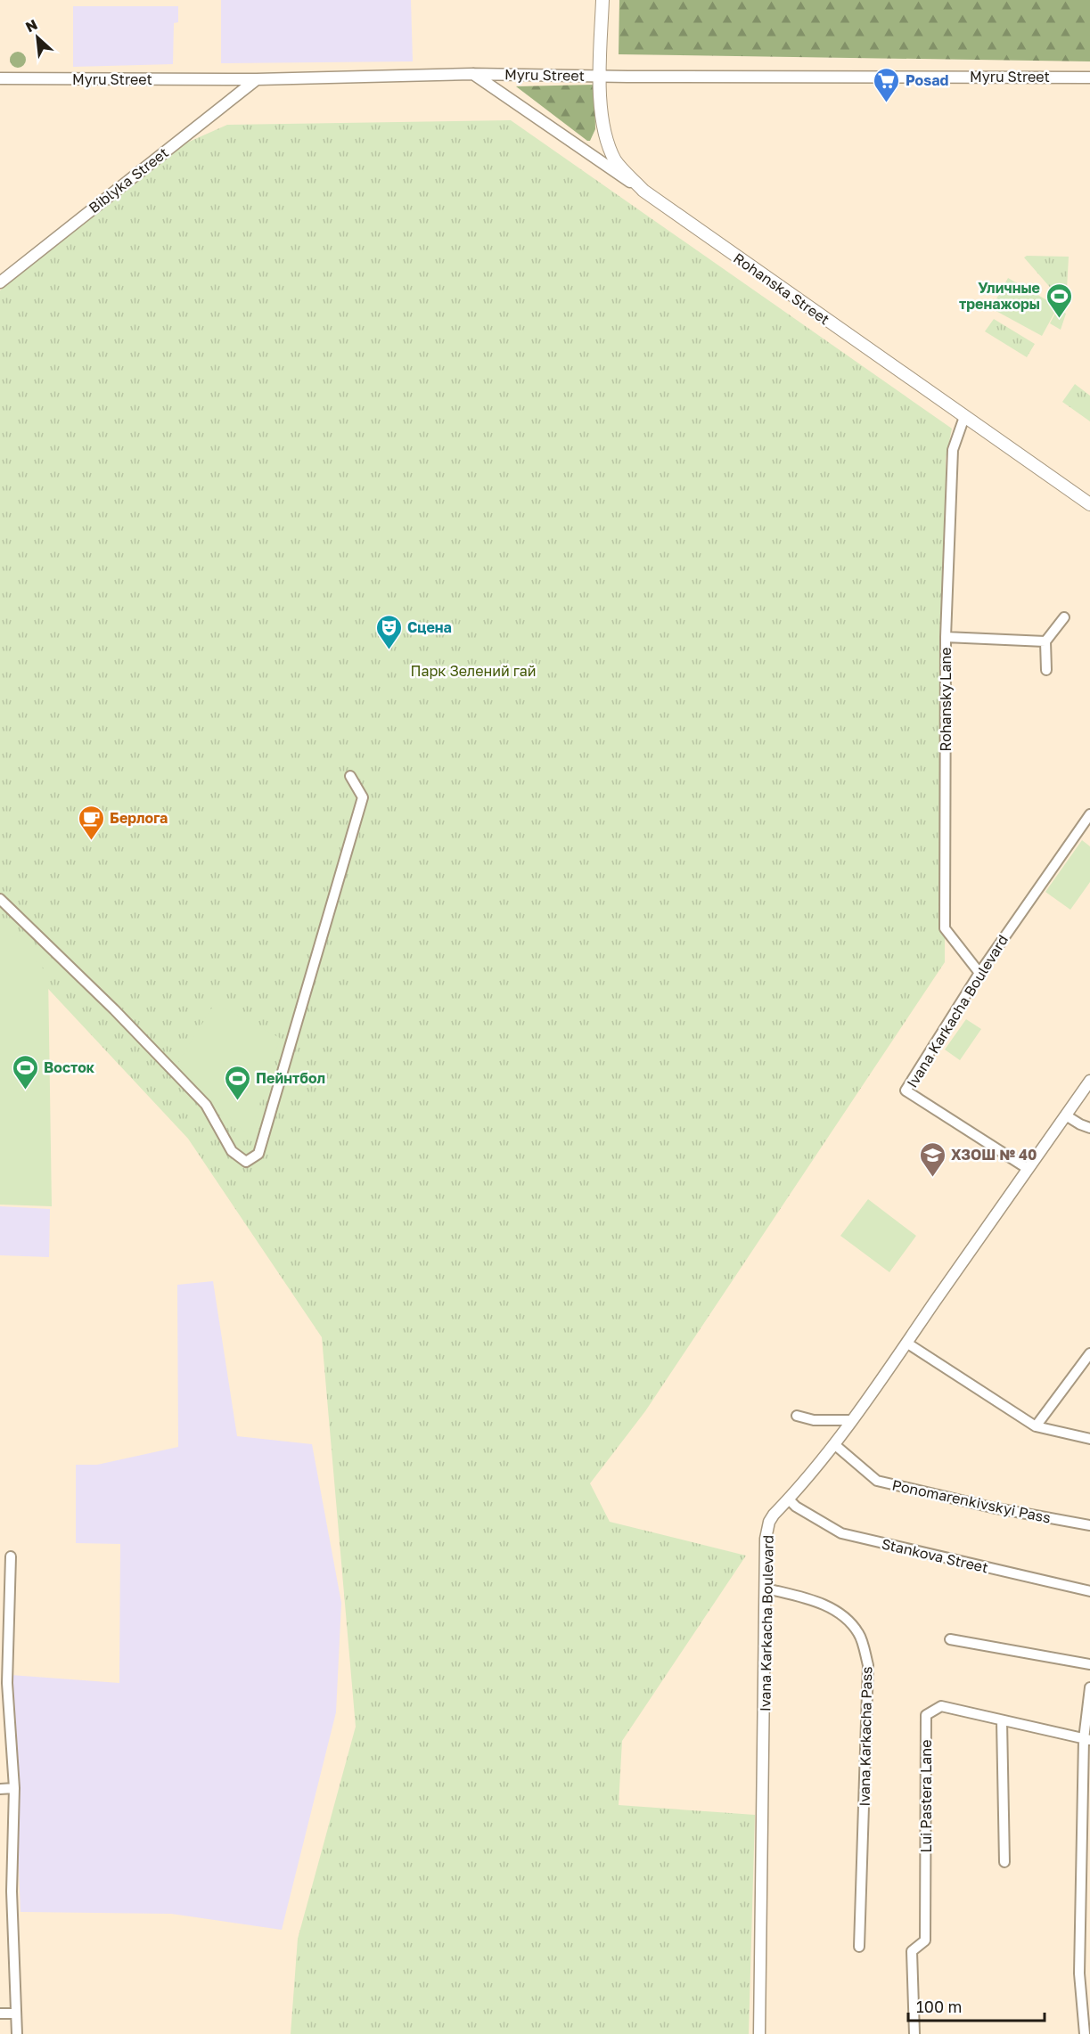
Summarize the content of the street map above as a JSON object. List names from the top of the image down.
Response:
{
  "streets": {
    "main road": ["Rohanska Street"],
    "street": [
      "Myru Street",
      "Biblyka Street",
      "Rohansky Lane",
      "Ivana Karkacha Boulevard",
      "Ponomarenkivskyi Pass",
      "Stankova Street",
      "Ivana Karkacha Pass",
      "Lui Pastera Lane"
    ]
  },
  "crossings": [
    ["Myru Street", "Biblyka Street"],
    ["Myru Street", "Rohanska Street"],
    ["Rohanska Street", "Rohansky Lane"],
    ["Rohansky Lane", "Ivana Karkacha Boulevard"],
    ["Ivana Karkacha Boulevard", "Ponomarenkivskyi Pass"],
    ["Ivana Karkacha Boulevard", "Stankova Street"],
    ["Ivana Karkacha Boulevard", "Ivana Karkacha Pass"]
  ],
  "parks": ["Парк Зелений гай"],
  "places": {
    "supermarket": ["Posad"],
    "sports": ["Уличные тренажоры", "Восток", "Пейнтбол"],
    "theatre": ["Сцена"],
    "cafe": ["Берлога"],
    "school or university": ["ХЗОШ № 40"]
  },
  "scale_bar": "100 m",
  "north": "top left"
}
